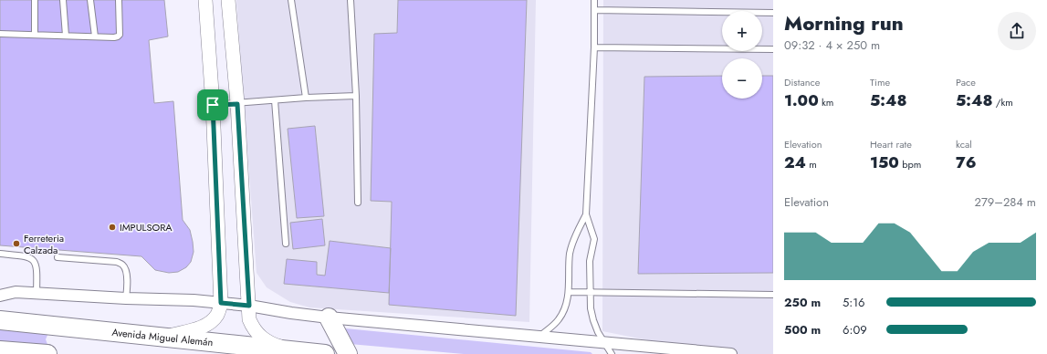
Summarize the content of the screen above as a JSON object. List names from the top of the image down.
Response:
{
  "streets": {
    "highway": ["Avenida Miguel Alemán"]
  },
  "places": ["IMPULSORA", "Ferreteria Calzada"],
  "page": {
    "heading": ["Morning run", "09:32 · 4 × 250 m"],
    "map_buttons": ["+", "−"],
    "stats": [
      ["Distance", "1.00 km"],
      ["Time", "5:48"],
      ["Pace", "5:48 /km"],
      ["Elevation", "24 m"],
      ["Heart rate", "150 bpm"],
      ["kcal", "76"]
    ],
    "chart": ["Elevation", "279–284 m"],
    "list": [
      {
        "name": "250 m",
        "note": "5:16"
      },
      {
        "name": "500 m",
        "note": "6:09"
      }
    ]
  }
}
